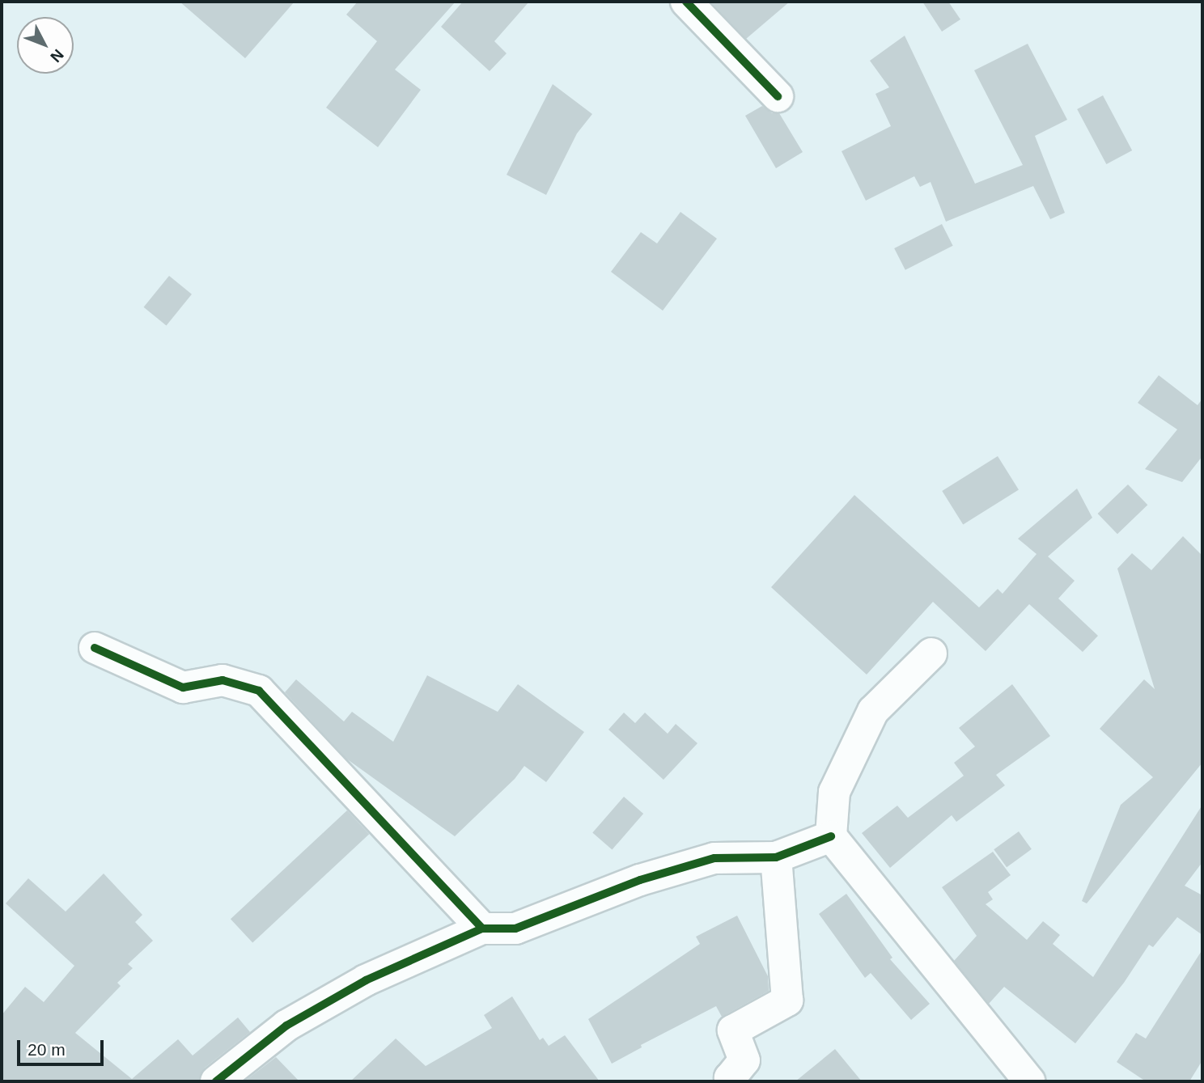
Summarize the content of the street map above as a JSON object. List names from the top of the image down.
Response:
{
  "scale_bar": "20 m",
  "north": "bottom right"
}
